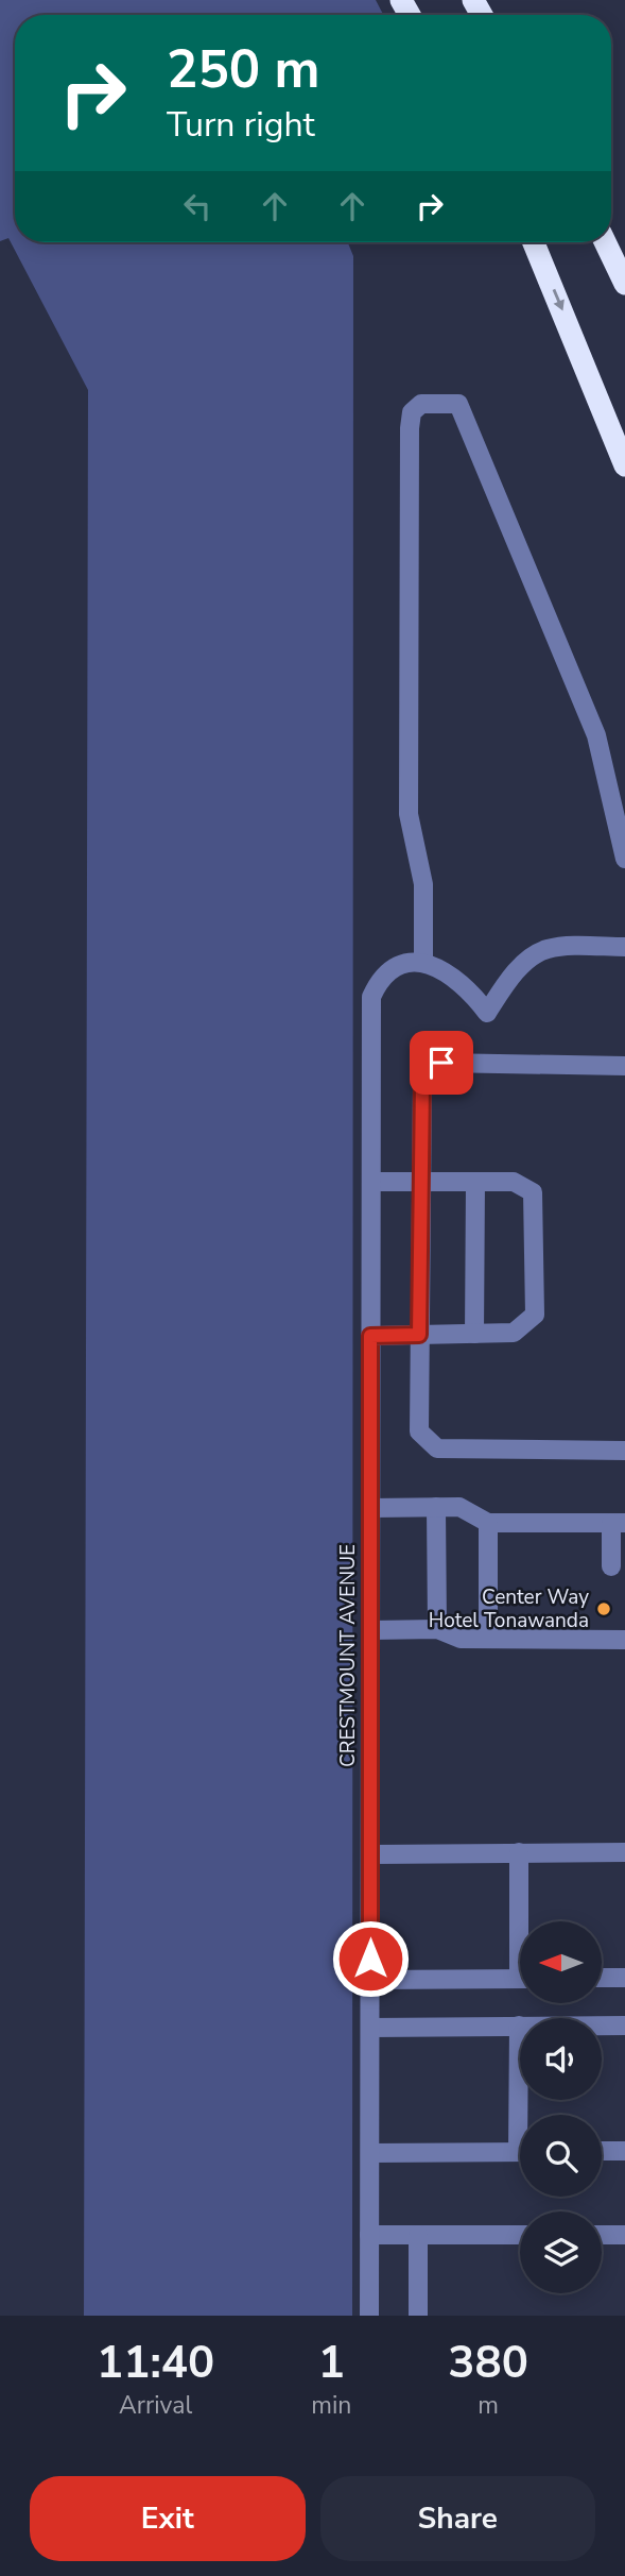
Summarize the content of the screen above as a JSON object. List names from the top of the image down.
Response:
{
  "streets": {
    "street": ["CRESTMOUNT AVENUE"]
  },
  "places": ["Center Way Hotel Tonawanda"],
  "north": "left",
  "page": {
    "turn": ["250 m", "Turn right"],
    "eta": [
      "11:40",
      "Arrival",
      "1",
      "min",
      "380",
      "m"
    ],
    "buttons": ["Exit", "Share"]
  }
}
